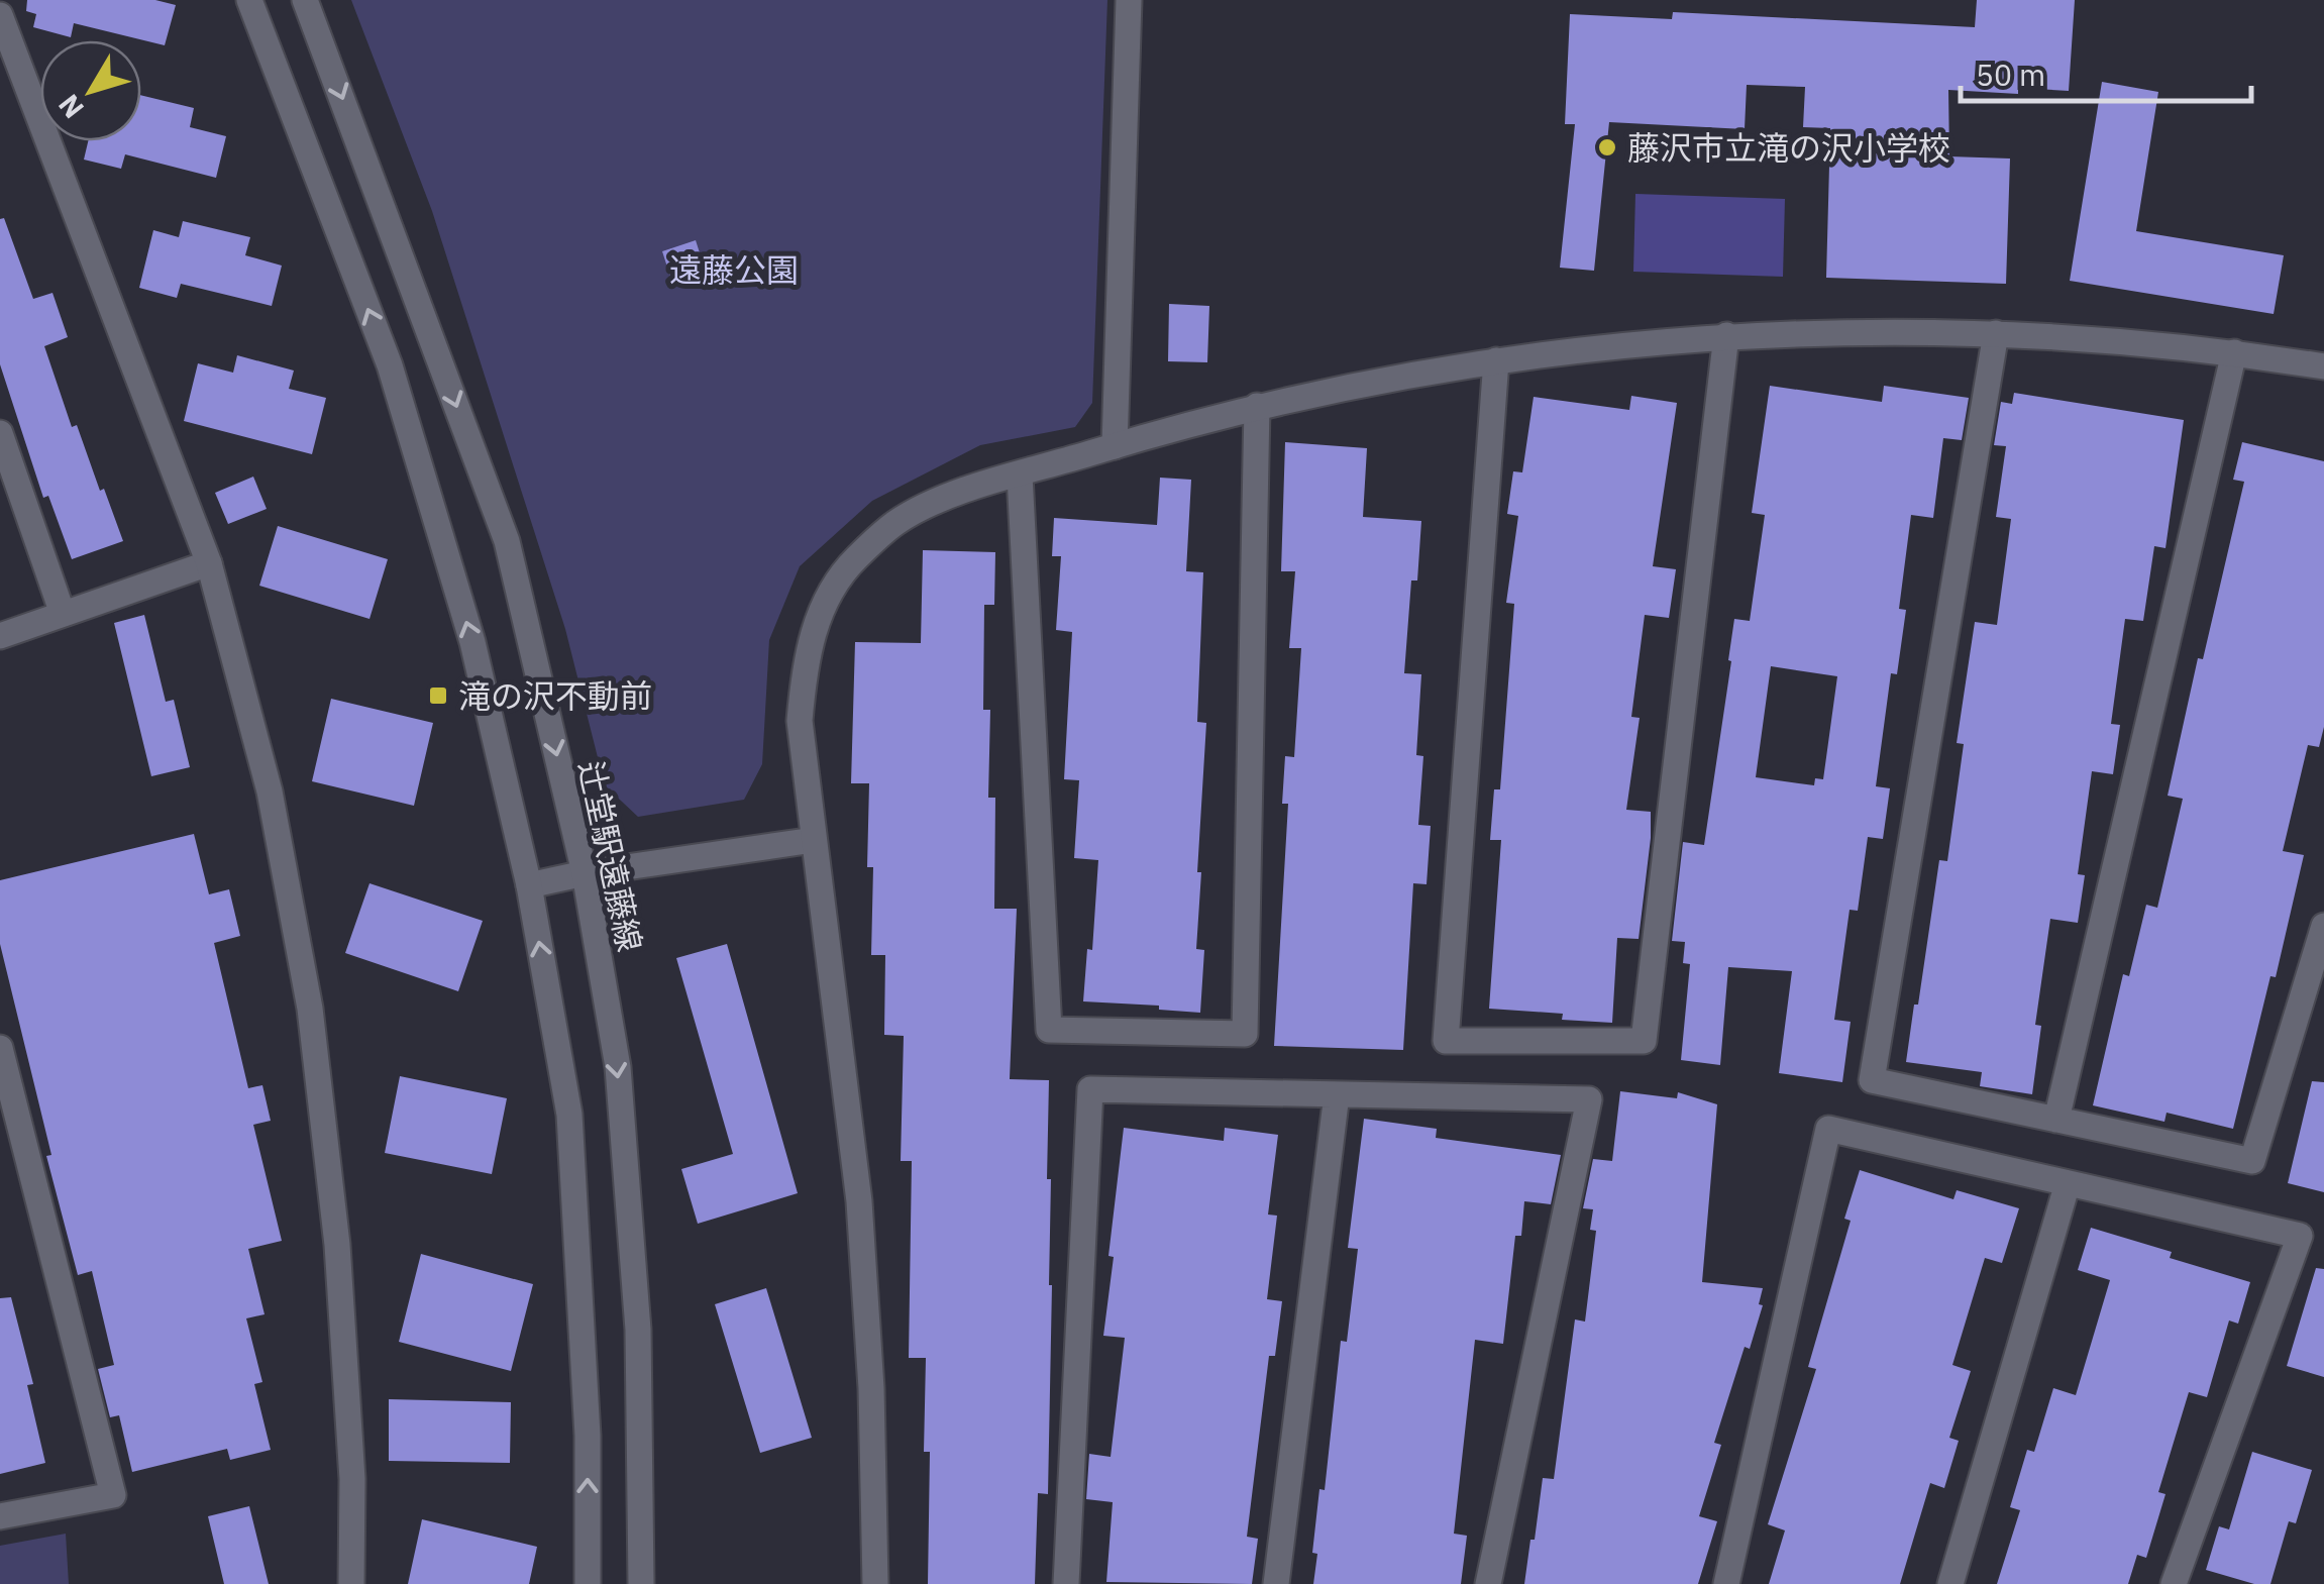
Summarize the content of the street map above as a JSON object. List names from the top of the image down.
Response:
{
  "streets": {
    "street": ["辻堂駅遠藤線"]
  },
  "parks": ["遠藤公園"],
  "places": {
    "other": ["藤沢市立滝の沢小学校"],
    "transit": ["滝の沢不動前"]
  },
  "scale_bar": "50 m",
  "north": "bottom left"
}
